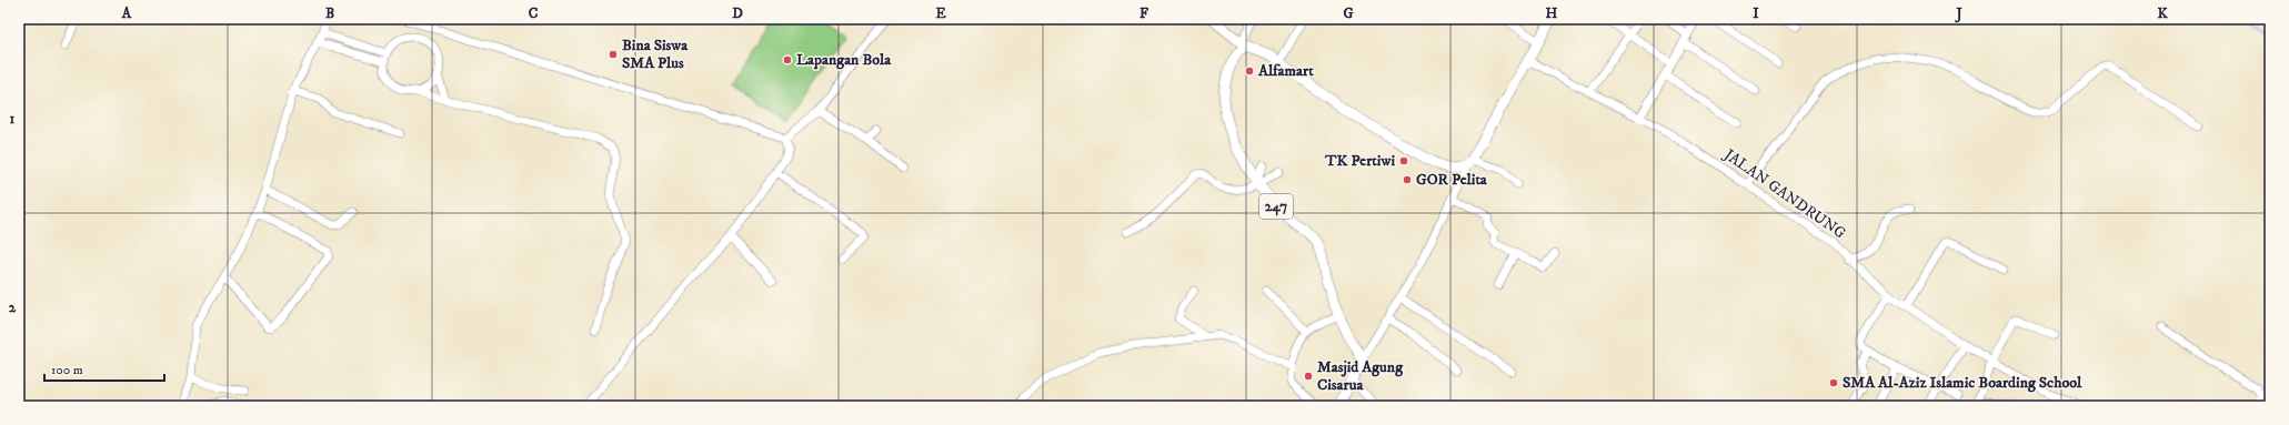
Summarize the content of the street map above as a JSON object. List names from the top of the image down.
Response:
{
  "streets": {
    "main road": ["247"],
    "street": ["JALAN GANDRUNG"]
  },
  "places": [
    "Bina Siswa SMA Plus",
    "Lapangan Bola",
    "Alfamart",
    "TK Pertiwi",
    "GOR Pelita",
    "Masjid Agung Cisarua",
    "SMA Al-Aziz Islamic Boarding School"
  ],
  "scale_bar": "100 m",
  "grid": {
    "columns": [
      "A",
      "B",
      "C",
      "D",
      "E",
      "F",
      "G",
      "H",
      "I",
      "J",
      "K"
    ],
    "rows": ["1", "2"]
  }
}
